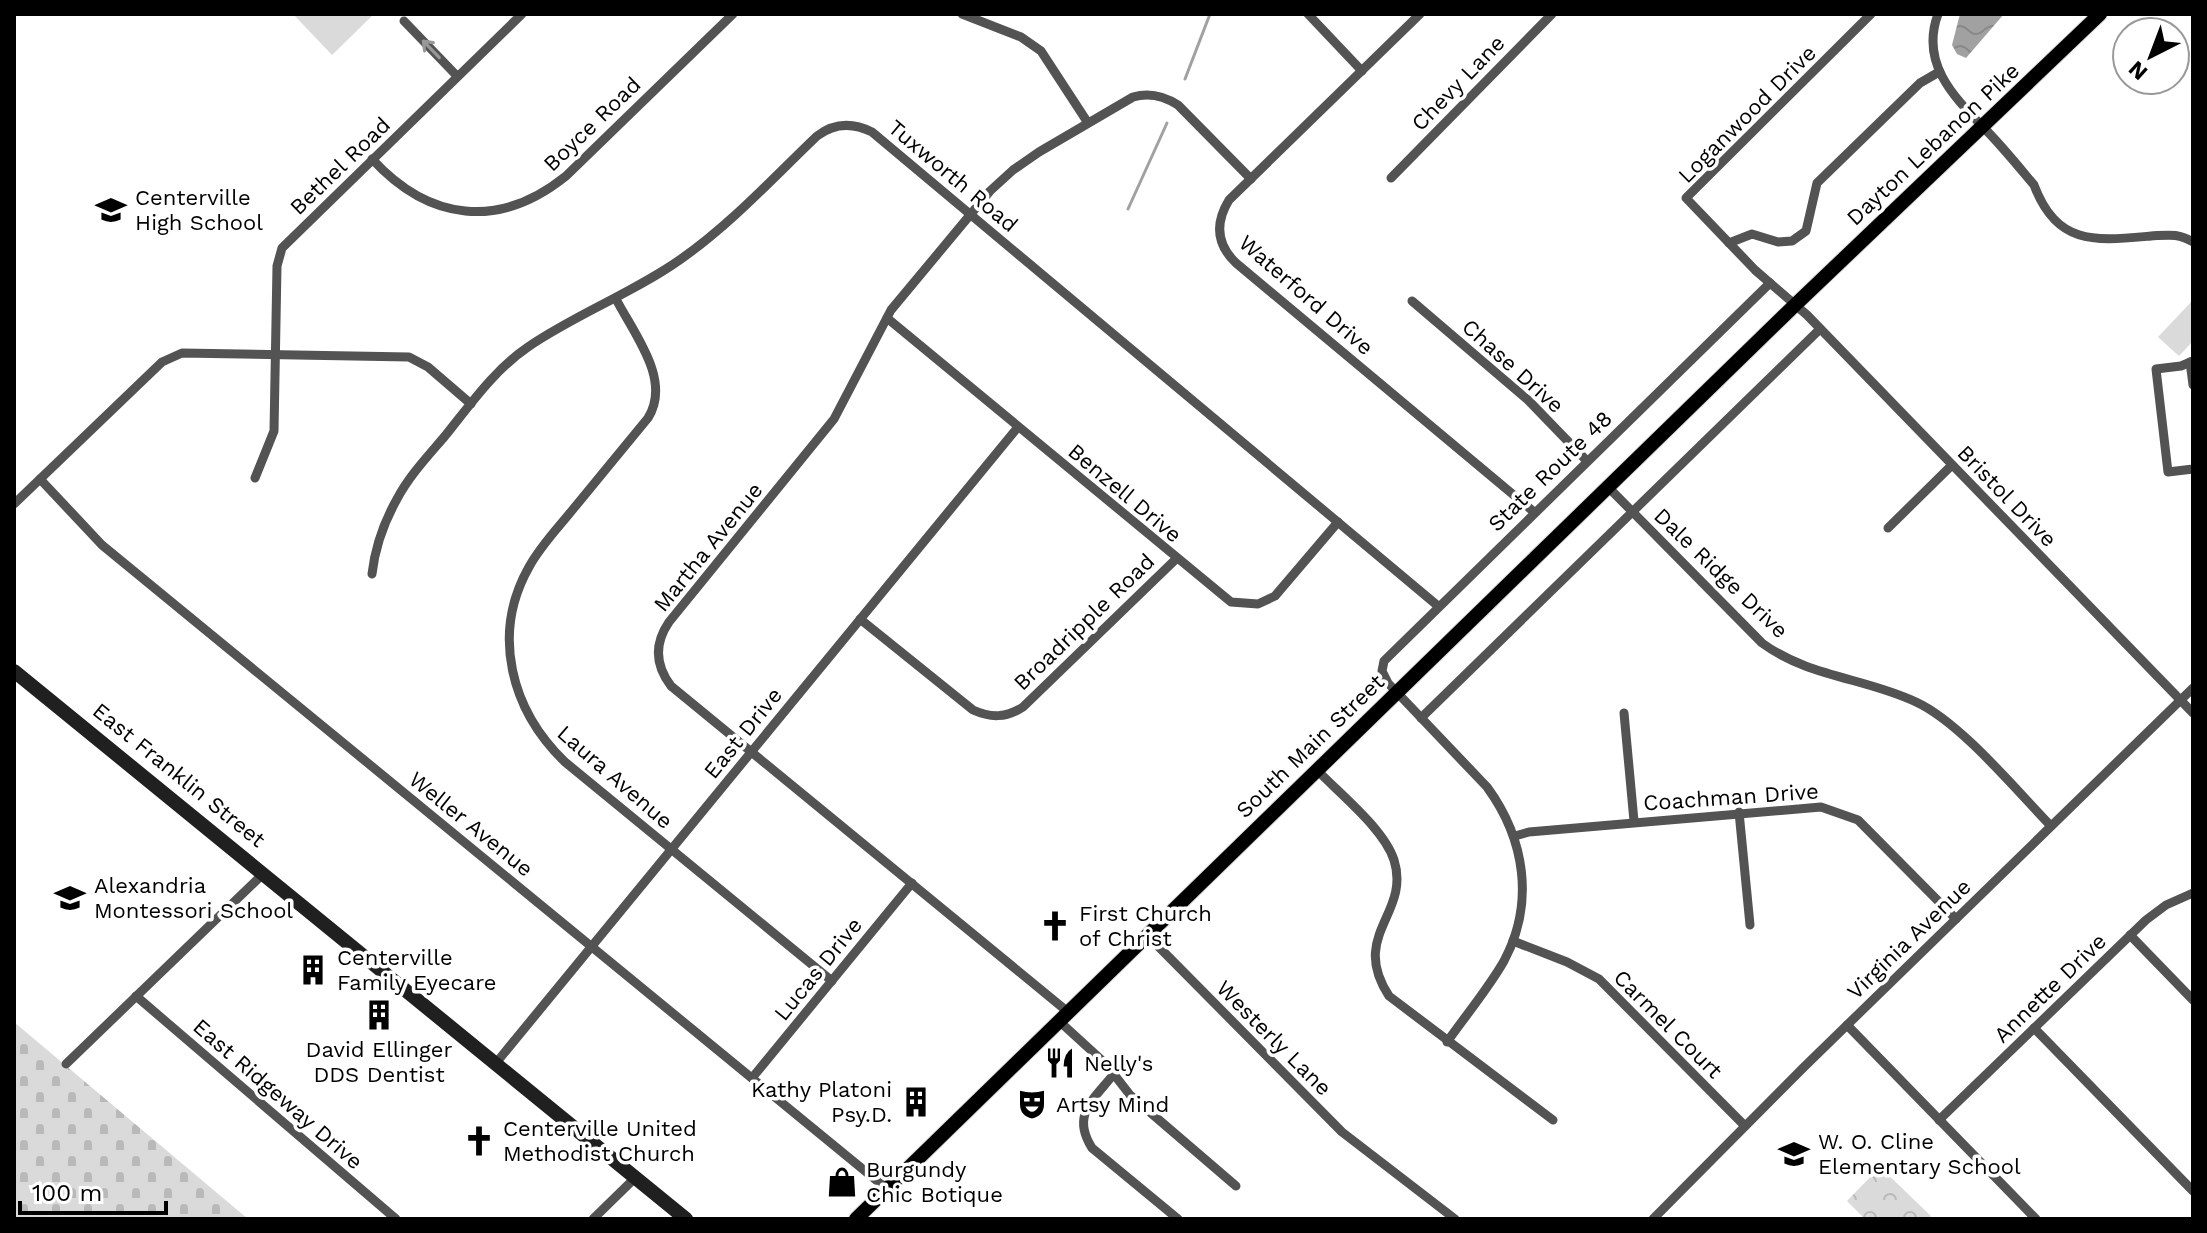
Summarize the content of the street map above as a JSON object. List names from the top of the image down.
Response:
{
  "streets": {
    "main road": ["Dayton Lebanon Pike", "South Main Street"],
    "street": [
      "Chevy Lane",
      "Loganwood Drive",
      "Boyce Road",
      "Bethel Road",
      "Tuxworth Road",
      "Waterford Drive",
      "Chase Drive",
      "State Route 48",
      "Benzell Drive",
      "Bristol Drive",
      "Martha Avenue",
      "Dale Ridge Drive",
      "Broadripple Road",
      "East Drive",
      "East Franklin Street",
      "Laura Avenue",
      "Coachman Drive",
      "Weller Avenue",
      "Virginia Avenue",
      "Lucas Drive",
      "Annette Drive",
      "Carmel Court",
      "Westerly Lane",
      "East Ridgeway Drive"
    ]
  },
  "crossings": [
    ["Loganwood Drive", "Dayton Lebanon Pike"],
    ["Loganwood Drive", "State Route 48"],
    ["Loganwood Drive", "Bristol Drive"],
    ["Loganwood Drive", "South Main Street"],
    ["Boyce Road", "Bethel Road"],
    ["Dayton Lebanon Pike", "Bristol Drive"],
    ["Dayton Lebanon Pike", "South Main Street"],
    ["Tuxworth Road", "State Route 48"],
    ["Tuxworth Road", "Benzell Drive"],
    ["Tuxworth Road", "Martha Avenue"],
    ["Tuxworth Road", "Laura Avenue"],
    ["Waterford Drive", "State Route 48"],
    ["Waterford Drive", "Martha Avenue"],
    ["Chase Drive", "State Route 48"],
    ["State Route 48", "South Main Street"],
    ["Benzell Drive", "Martha Avenue"],
    ["Benzell Drive", "Broadripple Road"],
    ["Benzell Drive", "East Drive"],
    ["Bristol Drive", "South Main Street"],
    ["Bristol Drive", "Virginia Avenue"],
    ["Martha Avenue", "East Drive"],
    ["Martha Avenue", "South Main Street"],
    ["Martha Avenue", "Lucas Drive"],
    ["Dale Ridge Drive", "South Main Street"],
    ["Dale Ridge Drive", "Virginia Avenue"],
    ["Broadripple Road", "East Drive"],
    ["East Drive", "East Franklin Street"],
    ["East Drive", "Laura Avenue"],
    ["East Drive", "Weller Avenue"],
    ["South Main Street", "Weller Avenue"],
    ["South Main Street", "Westerly Lane"],
    ["Laura Avenue", "Lucas Drive"],
    ["Coachman Drive", "Virginia Avenue"],
    ["Weller Avenue", "Lucas Drive"],
    ["Virginia Avenue", "Carmel Court"]
  ],
  "places": {
    "school or university": ["Centerville High School", "Alexandria Montessori School", "W. O. Cline Elementary School"],
    "church": ["First Church of Christ", "Centerville United Methodist Church"],
    "building": ["Centerville Family Eyecare", "David Ellinger DDS Dentist", "Kathy Platoni Psy.D."],
    "restaurant": ["Nelly's"],
    "theatre": ["Artsy Mind"],
    "shop": ["Burgundy Chic Botique"]
  },
  "scale_bar": "100 m",
  "north": "bottom left"
}
